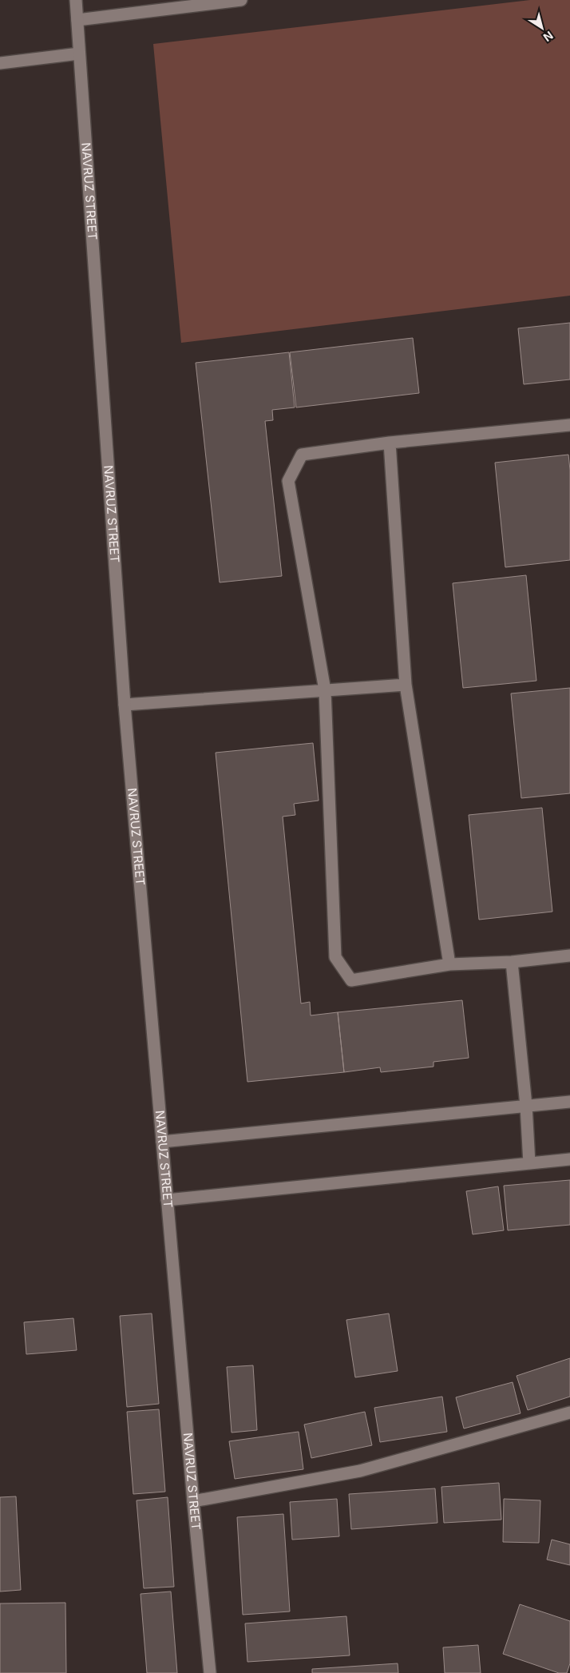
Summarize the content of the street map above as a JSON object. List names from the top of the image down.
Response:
{
  "streets": {
    "street": ["NAVRUZ STREET"]
  },
  "north": "bottom right"
}
